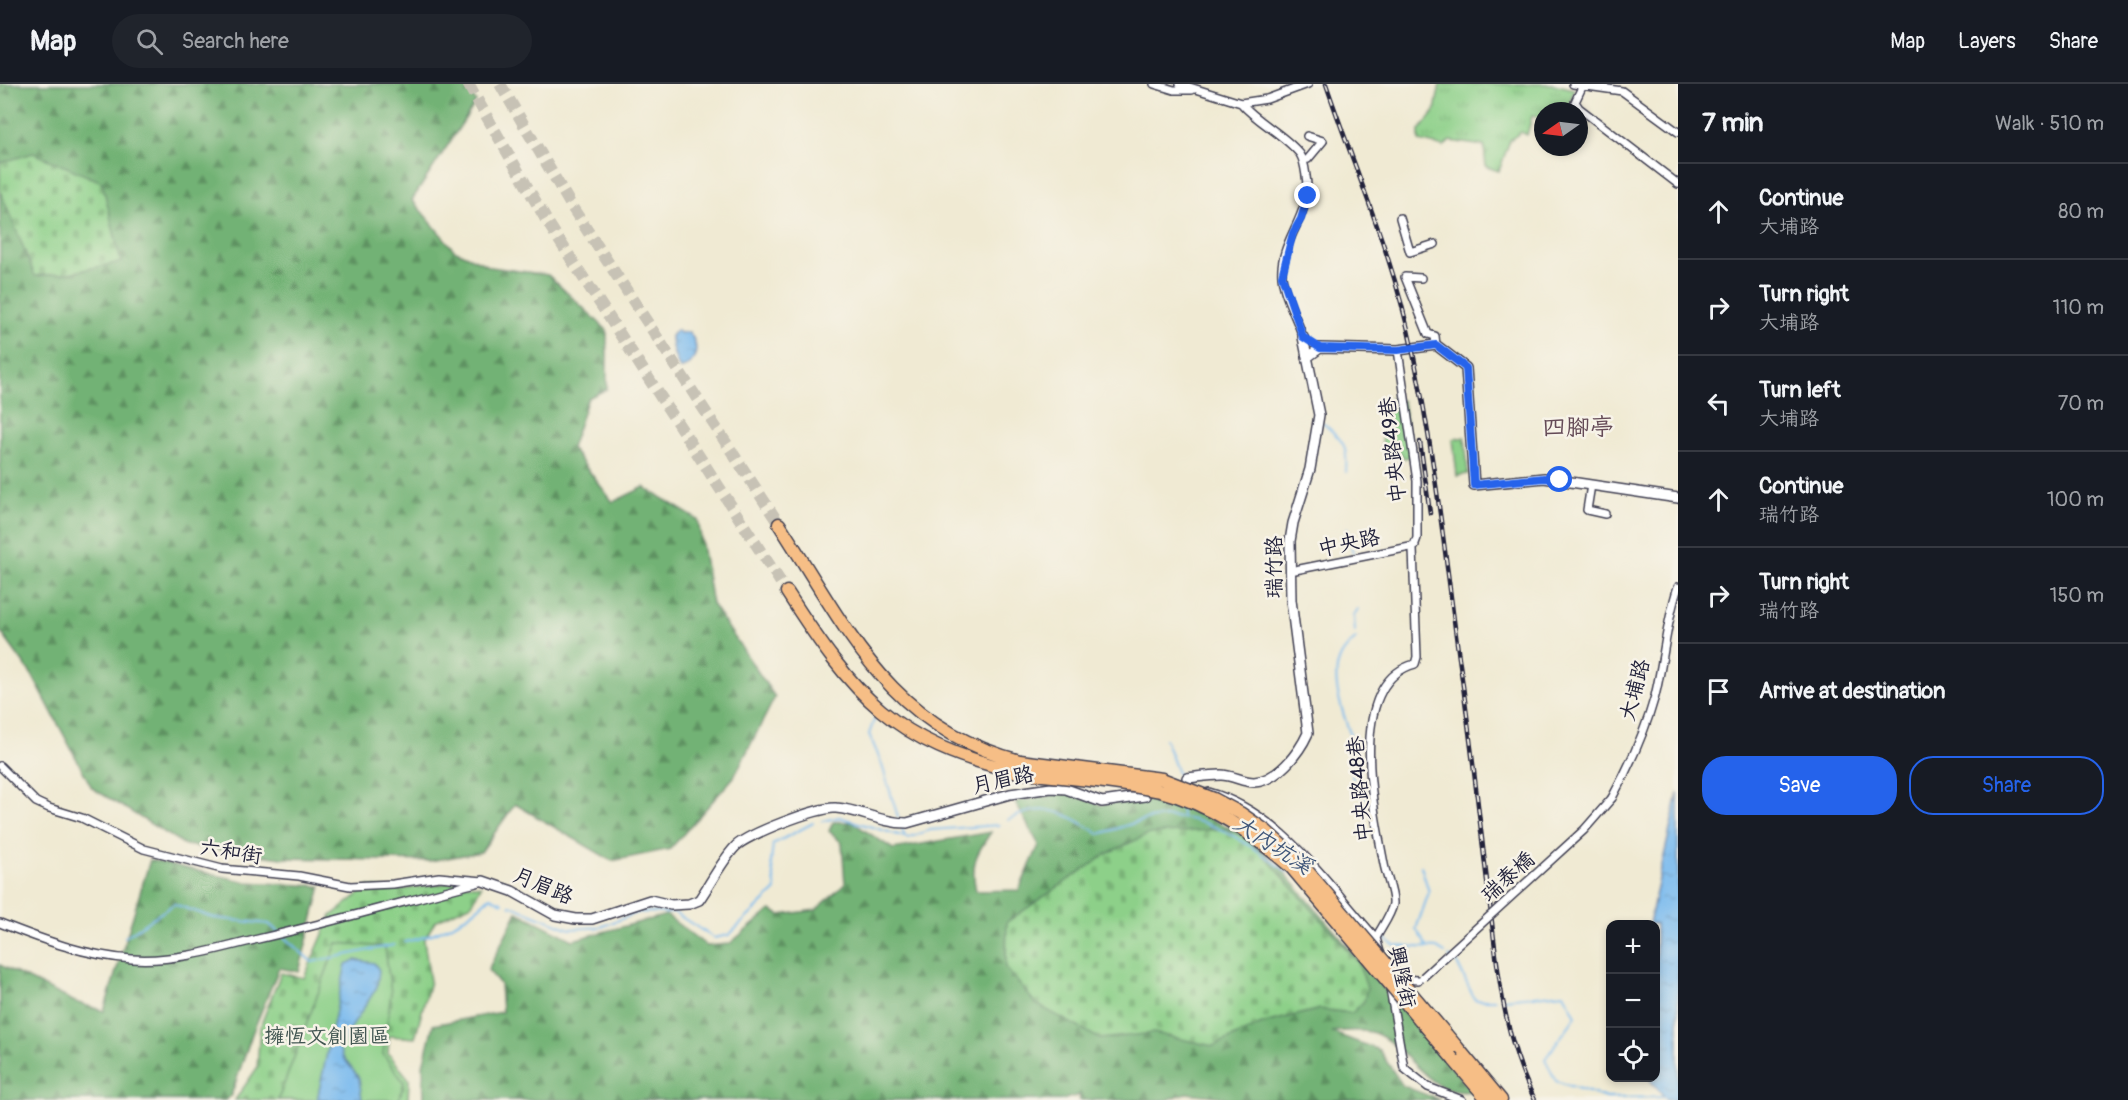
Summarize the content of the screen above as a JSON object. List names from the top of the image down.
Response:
{
  "streets": {
    "street": [
      "中央路49巷",
      "中央路",
      "瑞竹路",
      "大埔路",
      "月眉路",
      "中央路48巷",
      "六和街",
      "瑞泰橋",
      "興隆街"
    ]
  },
  "crossings": [
    ["中央路49巷", "中央路"],
    ["中央路49巷", "中央路48巷"],
    ["中央路", "瑞竹路"],
    ["中央路", "中央路48巷"],
    ["瑞竹路", "興隆街"],
    ["大埔路", "瑞泰橋"],
    ["月眉路", "六和街"],
    ["中央路48巷", "興隆街"]
  ],
  "districts": ["四腳亭"],
  "water": ["大內坑溪"],
  "parks": ["擁恆文創園區"],
  "north": "left",
  "page": {
    "header": "Map",
    "search": "Search here",
    "nav": ["Map", "Layers", "Share"],
    "heading": ["7 min", "Walk · 510 m"],
    "list": [
      ["Continue", "大埔路", "80 m"],
      ["Turn right", "大埔路", "110 m"],
      ["Turn left", "大埔路", "70 m"],
      ["Continue", "瑞竹路", "100 m"],
      ["Turn right", "瑞竹路", "150 m"],
      "Arrive at destination"
    ],
    "buttons": ["Save", "Share"],
    "map_buttons": ["+", "−"]
  }
}
